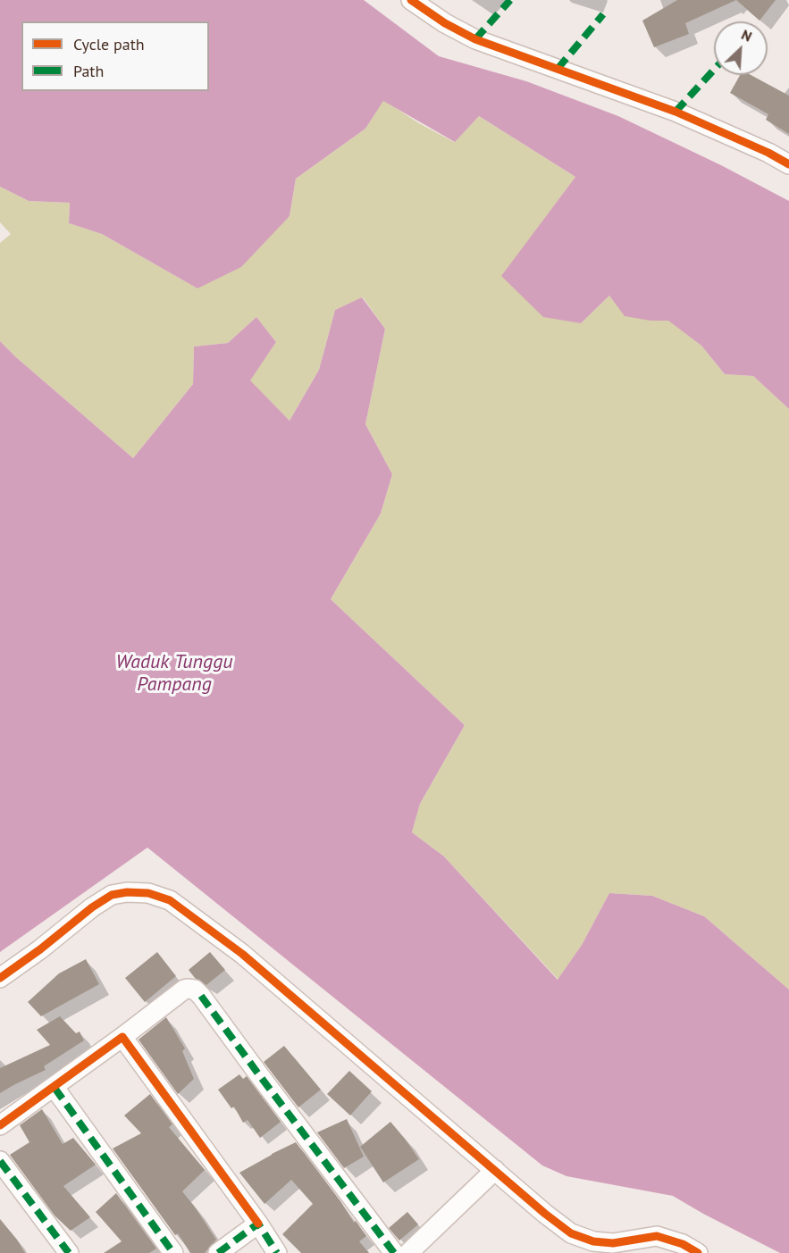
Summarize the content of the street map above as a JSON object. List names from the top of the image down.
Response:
{
  "water": ["Waduk Tunggu Pampang"],
  "legend": ["Cycle path", "Path"],
  "north": "top right"
}
